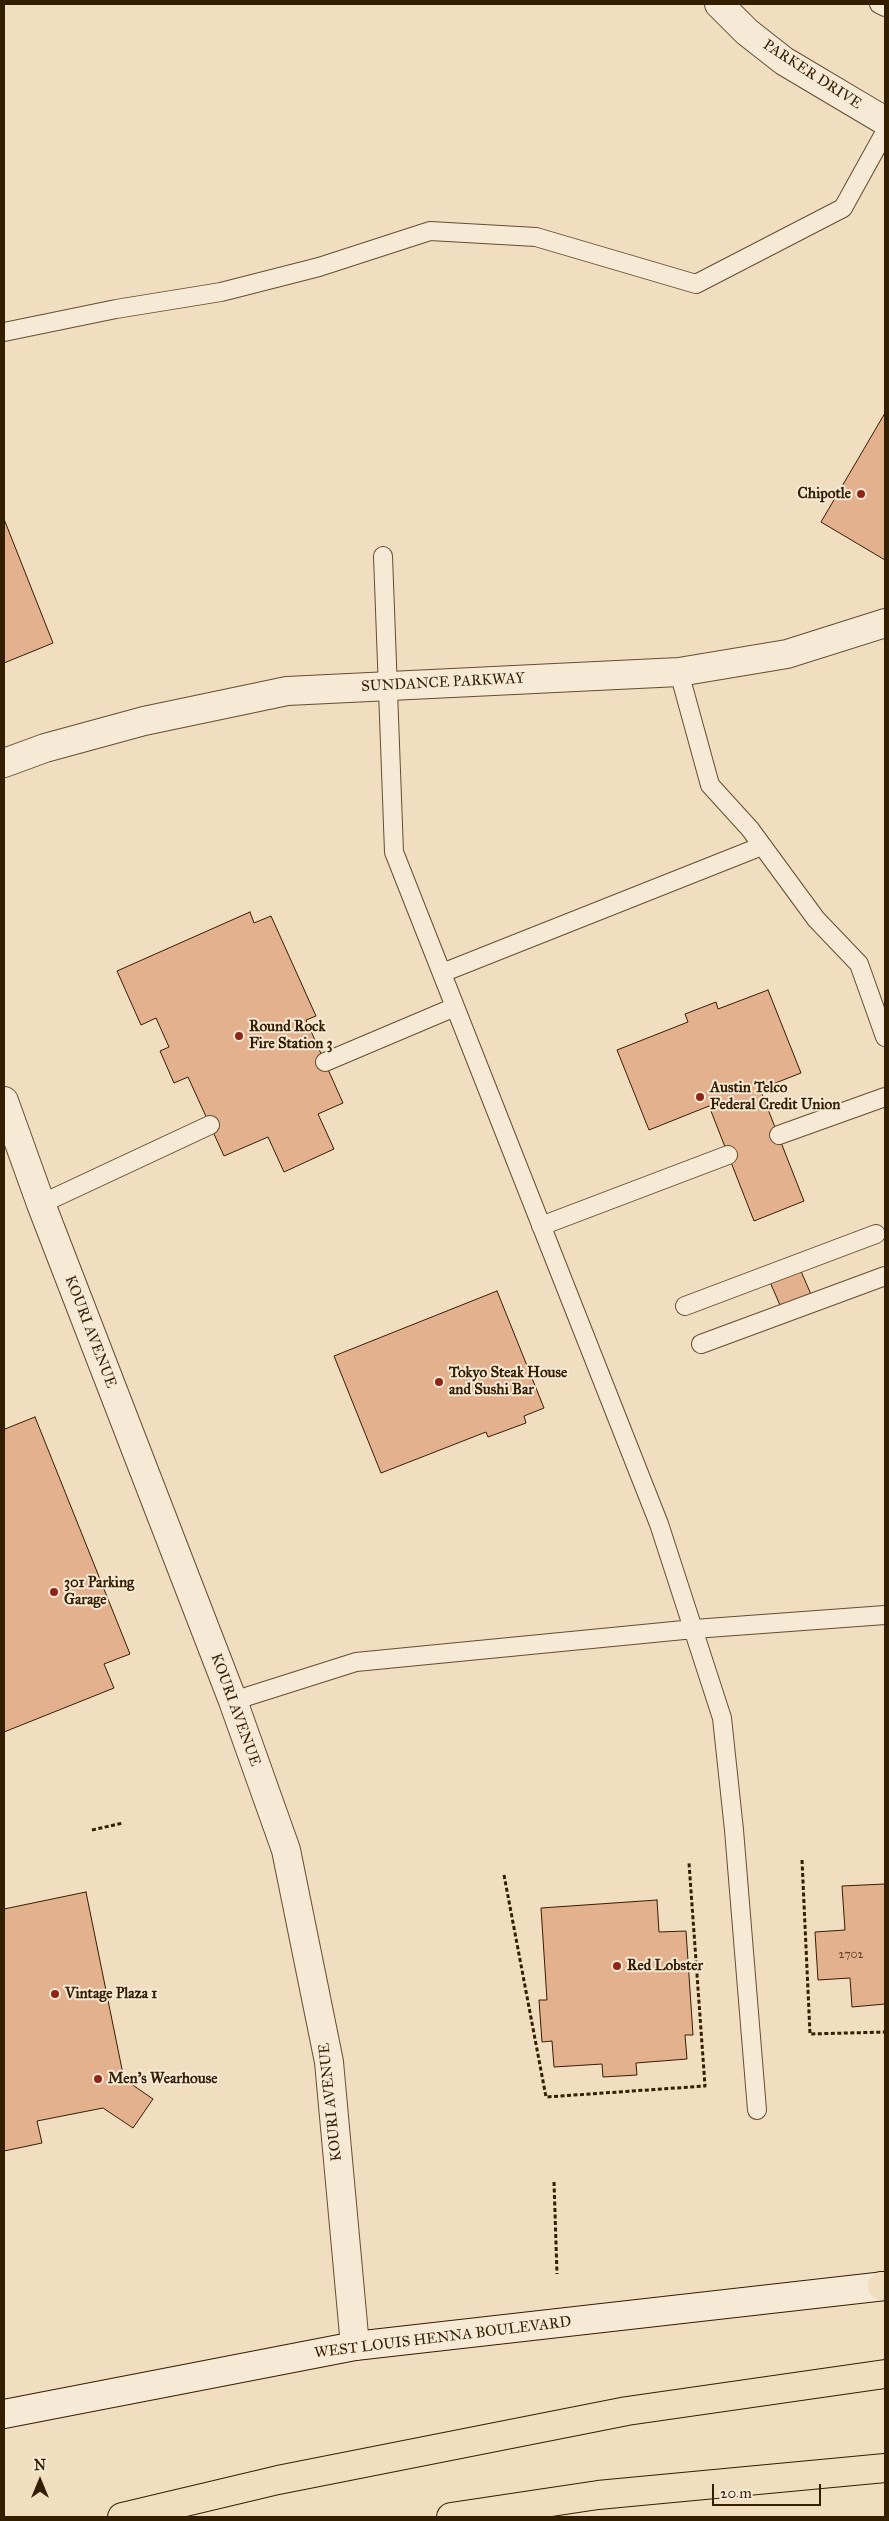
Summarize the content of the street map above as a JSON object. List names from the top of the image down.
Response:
{
  "streets": {
    "street": [
      "PARKER DRIVE",
      "SUNDANCE PARKWAY",
      "KOURI AVENUE",
      "WEST LOUIS HENNA BOULEVARD"
    ]
  },
  "crossings": [
    ["KOURI AVENUE", "WEST LOUIS HENNA BOULEVARD"]
  ],
  "places": [
    "Chipotle",
    "Round Rock Fire Station 3",
    "Austin Telco Federal Credit Union",
    "Tokyo Steak House and Sushi Bar",
    "301 Parking Garage",
    "Red Lobster",
    "Vintage Plaza 1",
    "Men's Wearhouse"
  ],
  "house_numbers": ["2702"],
  "scale_bar": "20 m",
  "north": "top"
}
